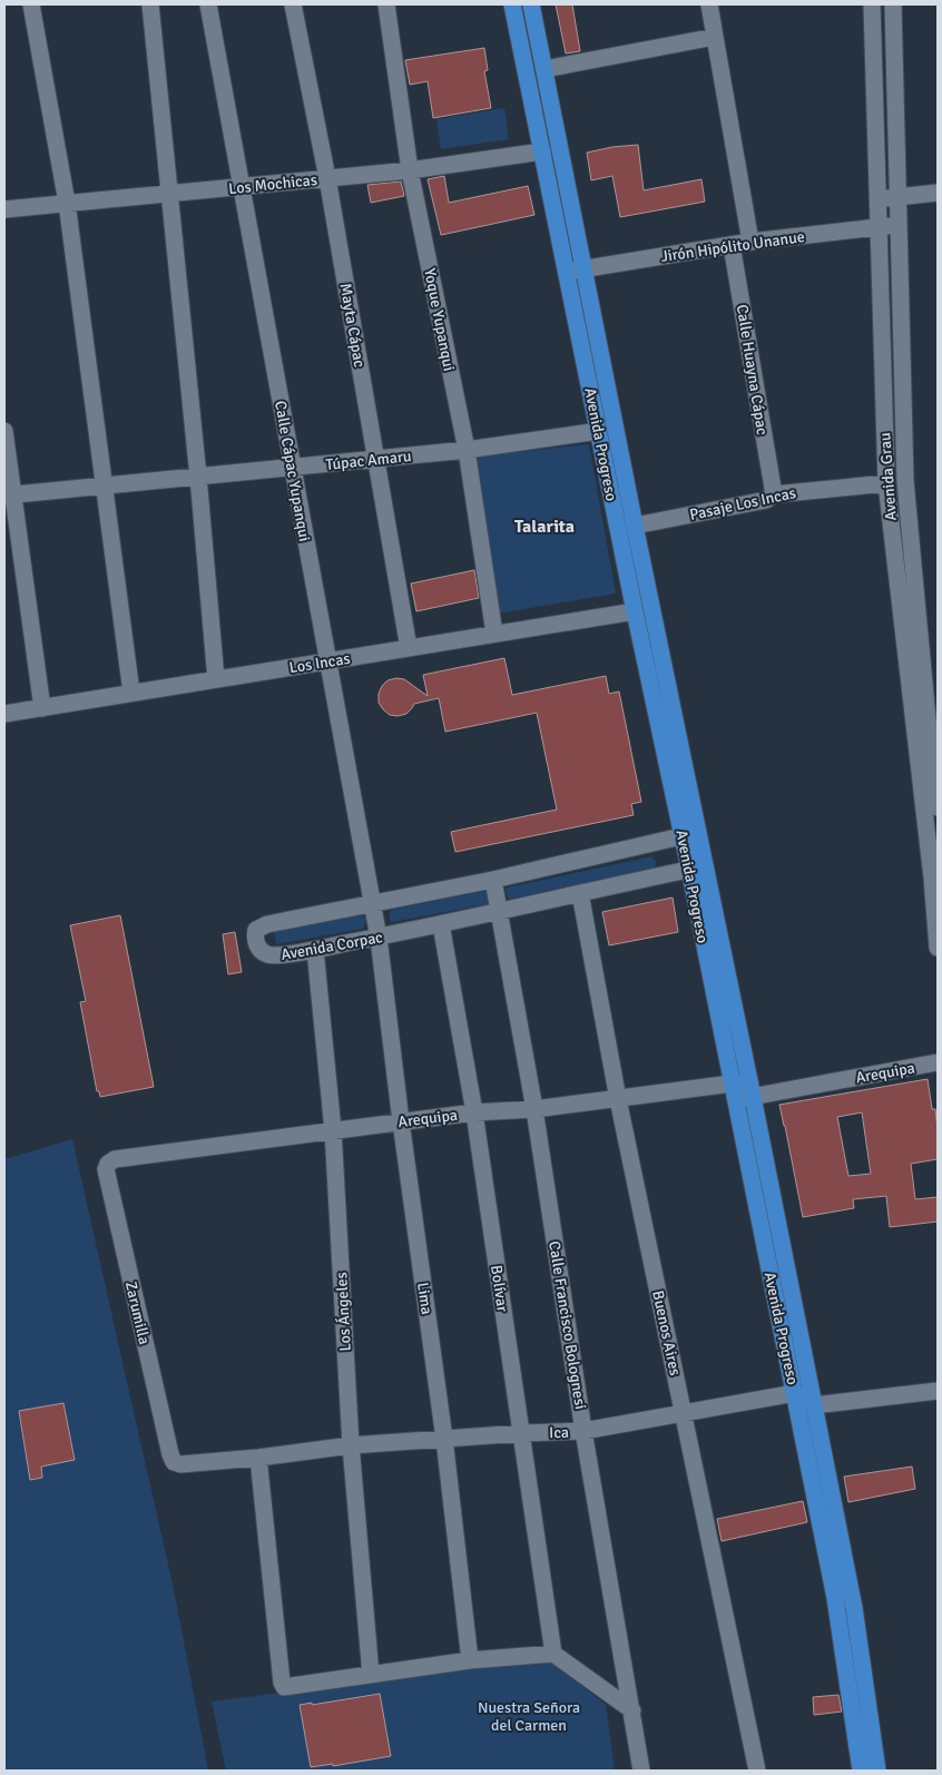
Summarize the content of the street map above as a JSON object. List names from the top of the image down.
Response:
{
  "streets": {
    "main road": ["Avenida Progreso"],
    "street": [
      "Los Mochicas",
      "Jirón Hipólito Unanue",
      "Yoque Yupanqui",
      "Mayta Cápac",
      "Calle Huayna Cápac",
      "Túpac Amaru",
      "Calle Cápac Yupanqui",
      "Avenida Grau",
      "Pasaje Los Incas",
      "Los Incas",
      "Avenida Corpac",
      "Arequipa",
      "Bolívar",
      "Lima",
      "Los Ángeles",
      "Zarumilla",
      "Calle Francisco Bolognesi",
      "Buenos Aires",
      "Ica"
    ]
  },
  "crossings": [
    ["Los Mochicas", "Yoque Yupanqui"],
    ["Los Mochicas", "Mayta Cápac"],
    ["Los Mochicas", "Avenida Progreso"],
    ["Los Mochicas", "Calle Cápac Yupanqui"],
    ["Jirón Hipólito Unanue", "Calle Huayna Cápac"],
    ["Jirón Hipólito Unanue", "Avenida Progreso"],
    ["Jirón Hipólito Unanue", "Avenida Grau"],
    ["Yoque Yupanqui", "Túpac Amaru"],
    ["Yoque Yupanqui", "Los Incas"],
    ["Mayta Cápac", "Túpac Amaru"],
    ["Mayta Cápac", "Los Incas"],
    ["Calle Huayna Cápac", "Pasaje Los Incas"],
    ["Avenida Progreso", "Túpac Amaru"],
    ["Avenida Progreso", "Pasaje Los Incas"],
    ["Avenida Progreso", "Los Incas"],
    ["Avenida Progreso", "Avenida Corpac"],
    ["Avenida Progreso", "Arequipa"],
    ["Avenida Progreso", "Ica"],
    ["Túpac Amaru", "Calle Cápac Yupanqui"],
    ["Calle Cápac Yupanqui", "Los Incas"],
    ["Calle Cápac Yupanqui", "Avenida Corpac"],
    ["Calle Cápac Yupanqui", "Lima"],
    ["Avenida Grau", "Pasaje Los Incas"],
    ["Avenida Corpac", "Bolívar"],
    ["Avenida Corpac", "Lima"],
    ["Avenida Corpac", "Los Ángeles"],
    ["Avenida Corpac", "Calle Francisco Bolognesi"],
    ["Avenida Corpac", "Buenos Aires"],
    ["Arequipa", "Bolívar"],
    ["Arequipa", "Lima"],
    ["Arequipa", "Los Ángeles"],
    ["Arequipa", "Zarumilla"],
    ["Arequipa", "Calle Francisco Bolognesi"],
    ["Arequipa", "Buenos Aires"],
    ["Bolívar", "Ica"],
    ["Lima", "Ica"],
    ["Los Ángeles", "Ica"],
    ["Zarumilla", "Ica"],
    ["Calle Francisco Bolognesi", "Ica"],
    ["Buenos Aires", "Ica"]
  ],
  "districts": ["Talarita"],
  "parks": ["Nuestra Señora del Carmen"]
}
